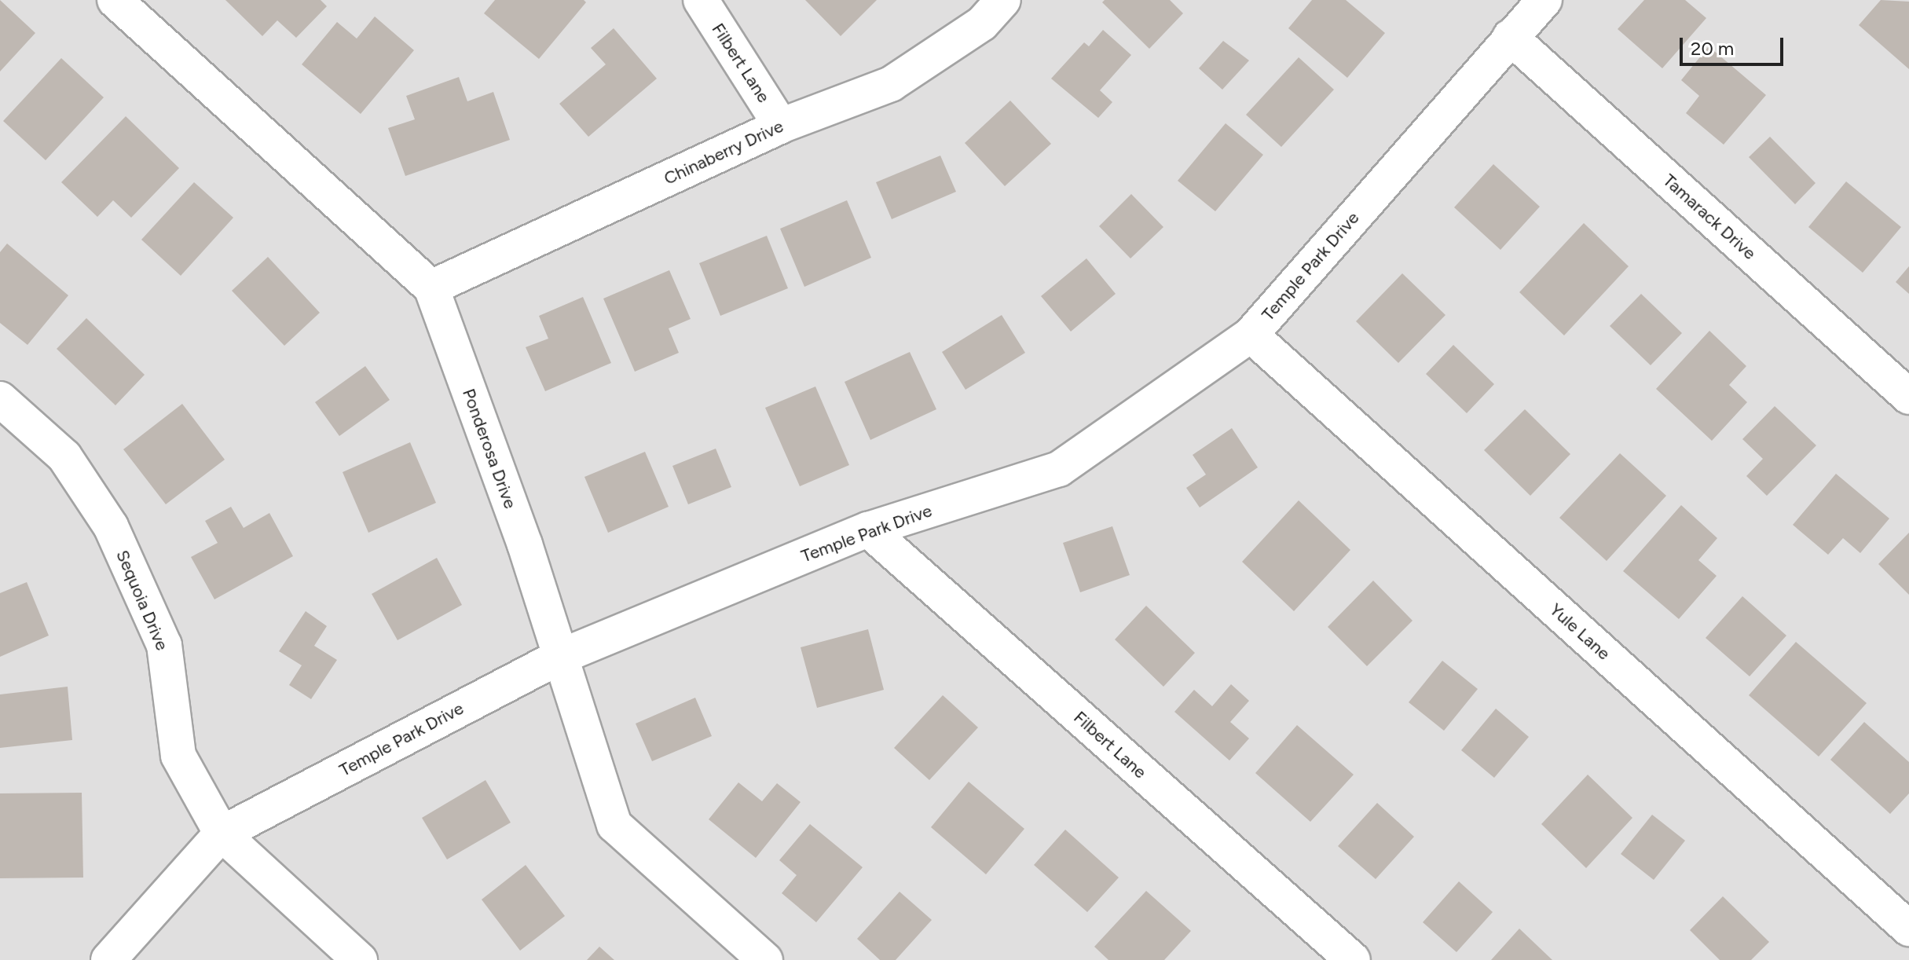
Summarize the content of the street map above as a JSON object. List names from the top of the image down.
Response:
{
  "streets": {
    "street": [
      "Filbert Lane",
      "Chinaberry Drive",
      "Tamarack Drive",
      "Temple Park Drive",
      "Ponderosa Drive",
      "Sequoia Drive",
      "Yule Lane"
    ]
  },
  "crossings": [
    ["Filbert Lane", "Chinaberry Drive"],
    ["Filbert Lane", "Temple Park Drive"],
    ["Chinaberry Drive", "Ponderosa Drive"],
    ["Tamarack Drive", "Temple Park Drive"],
    ["Temple Park Drive", "Ponderosa Drive"],
    ["Temple Park Drive", "Sequoia Drive"],
    ["Temple Park Drive", "Yule Lane"]
  ],
  "scale_bar": "20 m"
}
